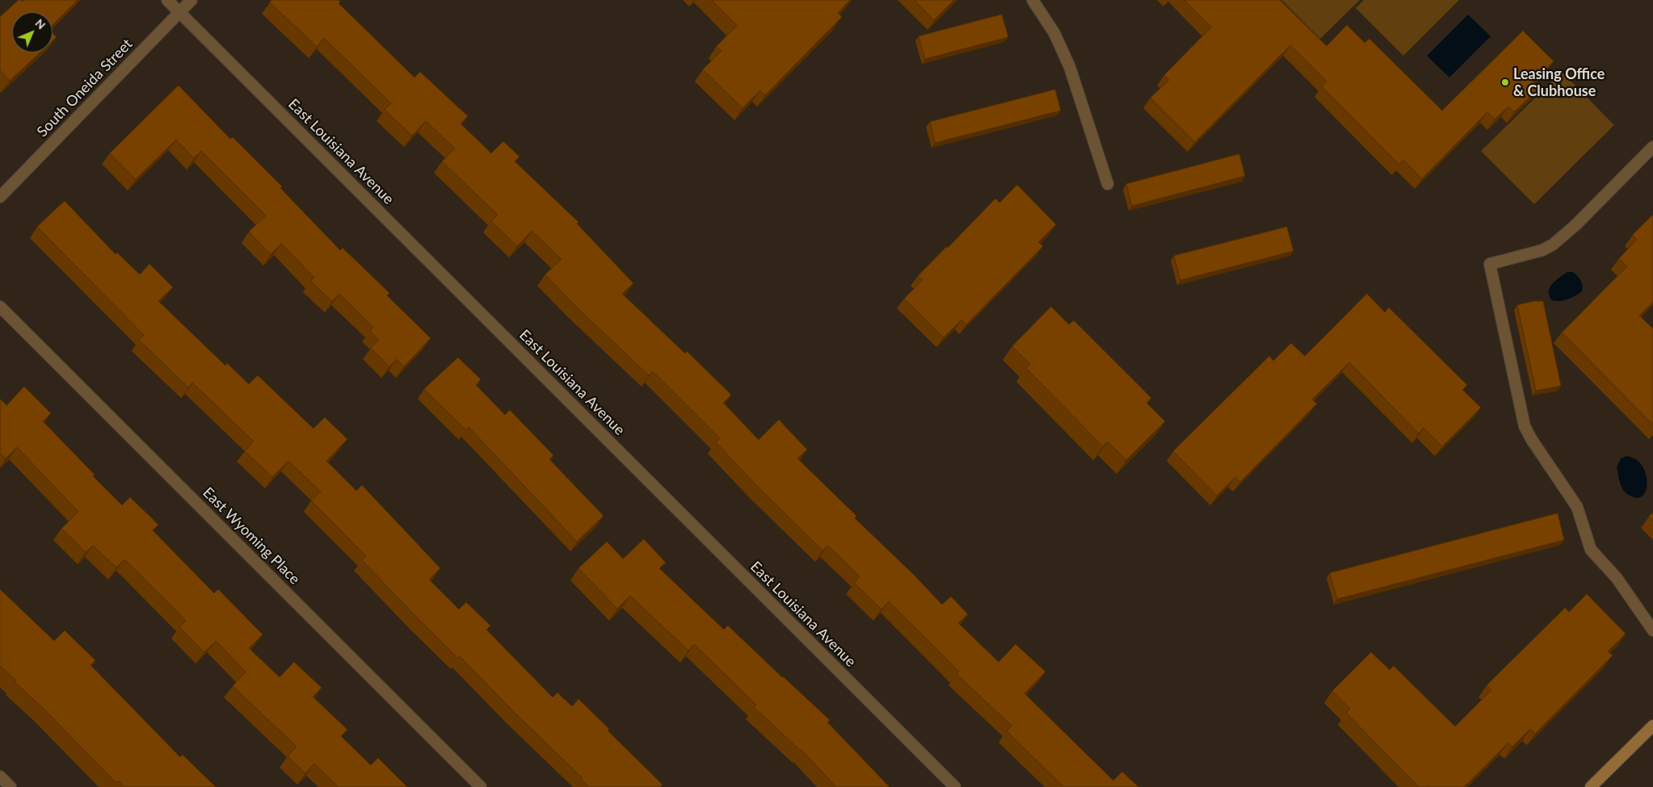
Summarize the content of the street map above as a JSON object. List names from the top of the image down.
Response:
{
  "streets": {
    "street": ["South Oneida Street", "East Louisiana Avenue", "East Wyoming Place"]
  },
  "crossings": [
    ["South Oneida Street", "East Louisiana Avenue"]
  ],
  "places": ["Leasing Office & Clubhouse"],
  "north": "top right"
}
